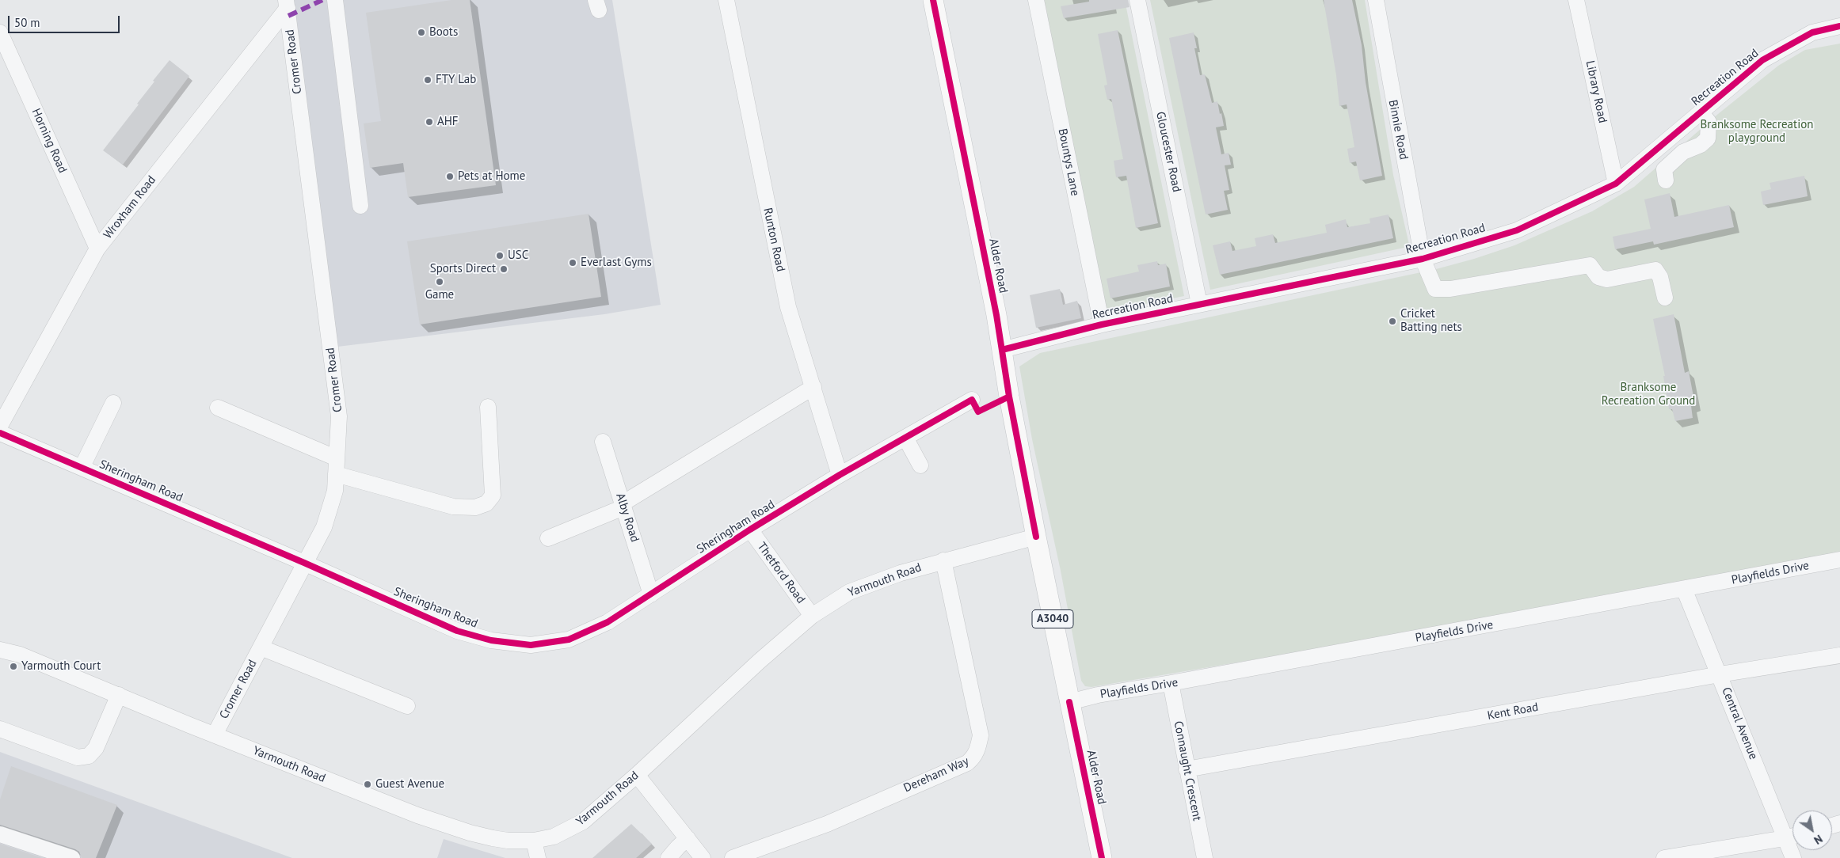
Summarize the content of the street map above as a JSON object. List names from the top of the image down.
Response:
{
  "streets": {
    "main road": ["Alder Road", "A3040"],
    "street": [
      "Cromer Road",
      "Recreation Road",
      "Library Road",
      "Binnie Road",
      "Horning Road",
      "Gloucester Road",
      "Bountys Lane",
      "Wroxham Road",
      "Runton Road",
      "Sheringham Road",
      "Alby Road",
      "Thetford Road",
      "Playfields Drive",
      "Yarmouth Road",
      "Kent Road",
      "Central Avenue",
      "Connaught Crescent",
      "Dereham Way"
    ]
  },
  "crossings": [
    ["Cromer Road", "Wroxham Road"],
    ["Cromer Road", "Sheringham Road"],
    ["Cromer Road", "Yarmouth Road"],
    ["Recreation Road", "Library Road"],
    ["Recreation Road", "Binnie Road"],
    ["Recreation Road", "Gloucester Road"],
    ["Recreation Road", "Bountys Lane"],
    ["Recreation Road", "Alder Road"],
    ["Horning Road", "Wroxham Road"],
    ["Runton Road", "Sheringham Road"],
    ["Alder Road", "Playfields Drive"],
    ["Alder Road", "Yarmouth Road"],
    ["Sheringham Road", "Alby Road"],
    ["Sheringham Road", "Thetford Road"],
    ["Thetford Road", "Yarmouth Road"],
    ["Playfields Drive", "Central Avenue"],
    ["Playfields Drive", "Connaught Crescent"],
    ["Yarmouth Road", "Dereham Way"],
    ["Kent Road", "Central Avenue"],
    ["Kent Road", "Connaught Crescent"]
  ],
  "parks": ["Branksome Recreation playground", "Branksome Recreation Ground"],
  "places": [
    "Boots",
    "FTY Lab",
    "AHF",
    "Pets at Home",
    "USC",
    "Everlast Gyms",
    "Sports Direct",
    "Game",
    "Cricket Batting nets",
    "Yarmouth Court",
    "Guest Avenue"
  ],
  "scale_bar": "50 m",
  "north": "bottom right"
}
